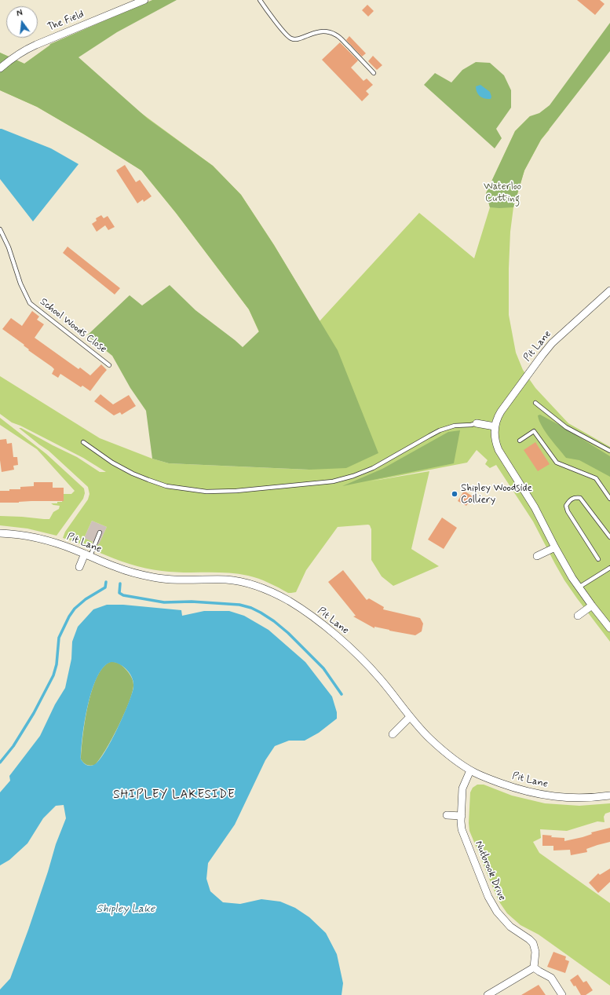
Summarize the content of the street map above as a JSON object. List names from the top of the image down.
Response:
{
  "streets": {
    "street": ["The Field", "Pit Lane", "Nutbrook Drive"],
    "lane": ["School Woods Close"]
  },
  "crossings": [
    ["Pit Lane", "Nutbrook Drive"]
  ],
  "districts": ["SHIPLEY LAKESIDE"],
  "water": ["Shipley Lake"],
  "parks": ["Waterloo Cutting"],
  "places": ["Shipley Woodside Colliery"],
  "north": "top"
}
